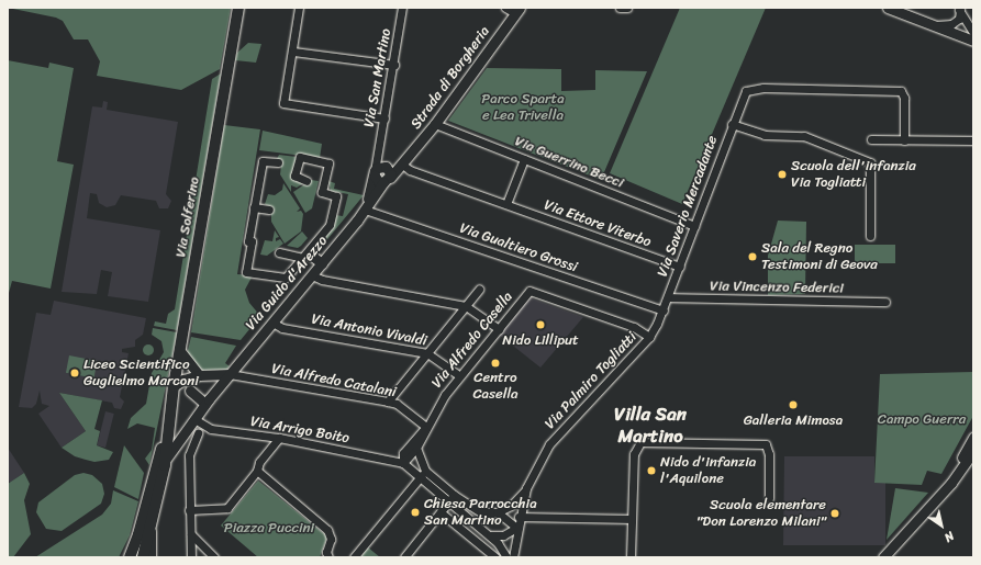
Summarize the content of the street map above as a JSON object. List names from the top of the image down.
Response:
{
  "streets": {
    "main road": ["Via Solferino"],
    "street": [
      "Via San Martino",
      "Strada di Borgheria",
      "Via Guerrino Becci",
      "Via Saverio Mercadante",
      "Via Ettore Viterbo",
      "Via Gualtiero Grossi",
      "Via Guido d'Arezzo",
      "Via Vincenzo Federici",
      "Via Antonio Vivaldi",
      "Via Alfredo Casella",
      "Via Alfredo Catalani",
      "Via Palmiro Togliatti",
      "Via Arrigo Boito"
    ]
  },
  "crossings": [
    ["Strada di Borgheria", "Via Guerrino Becci"],
    ["Strada di Borgheria", "Via Ettore Viterbo"],
    ["Strada di Borgheria", "Via Gualtiero Grossi"],
    ["Strada di Borgheria", "Via Guido d'Arezzo"],
    ["Via Guerrino Becci", "Via Saverio Mercadante"],
    ["Via Saverio Mercadante", "Via Ettore Viterbo"],
    ["Via Saverio Mercadante", "Via Vincenzo Federici"],
    ["Via Saverio Mercadante", "Via Palmiro Togliatti"],
    ["Via Solferino", "Via Guido d'Arezzo"],
    ["Via Gualtiero Grossi", "Via Guido d'Arezzo"],
    ["Via Gualtiero Grossi", "Via Palmiro Togliatti"],
    ["Via Guido d'Arezzo", "Via Antonio Vivaldi"],
    ["Via Guido d'Arezzo", "Via Alfredo Catalani"],
    ["Via Guido d'Arezzo", "Via Arrigo Boito"],
    ["Via Vincenzo Federici", "Via Palmiro Togliatti"],
    ["Via Alfredo Casella", "Via Alfredo Catalani"],
    ["Via Alfredo Casella", "Via Palmiro Togliatti"],
    ["Via Alfredo Casella", "Via Arrigo Boito"]
  ],
  "districts": ["Villa San Martino"],
  "parks": ["Parco Sparta e Lea Trivella", "Campo Guerra", "Piazza Puccini"],
  "places": [
    "Scuola dell'infanzia Via Togliatti",
    "Sala del Regno Testimoni di Geova",
    "Nido Lilliput",
    "Centro Casella",
    "Liceo Scientifico Guglielmo Marconi",
    "Galleria Mimosa",
    "Nido d'infanzia l'Aquilone",
    "Chiesa Parrocchia San Martino",
    "Scuola elementare \"Don Lorenzo Milani\""
  ],
  "north": "bottom right"
}
